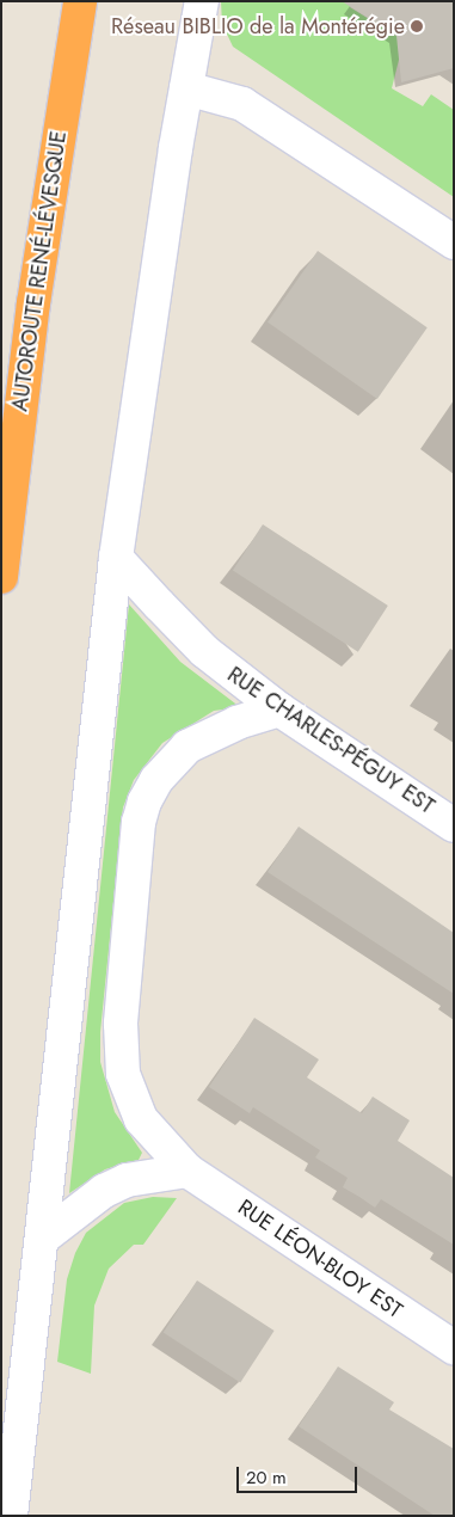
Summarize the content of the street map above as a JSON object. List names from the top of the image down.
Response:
{
  "streets": {
    "highway": ["AUTOROUTE RENÉ-LÉVESQUE"],
    "street": ["RUE CHARLES-PÉGUY EST", "RUE LÉON-BLOY EST"]
  },
  "crossings": [
    ["RUE CHARLES-PÉGUY EST", "RUE LÉON-BLOY EST"]
  ],
  "places": ["Réseau BIBLIO de la Montérégie"],
  "scale_bar": "20 m"
}
